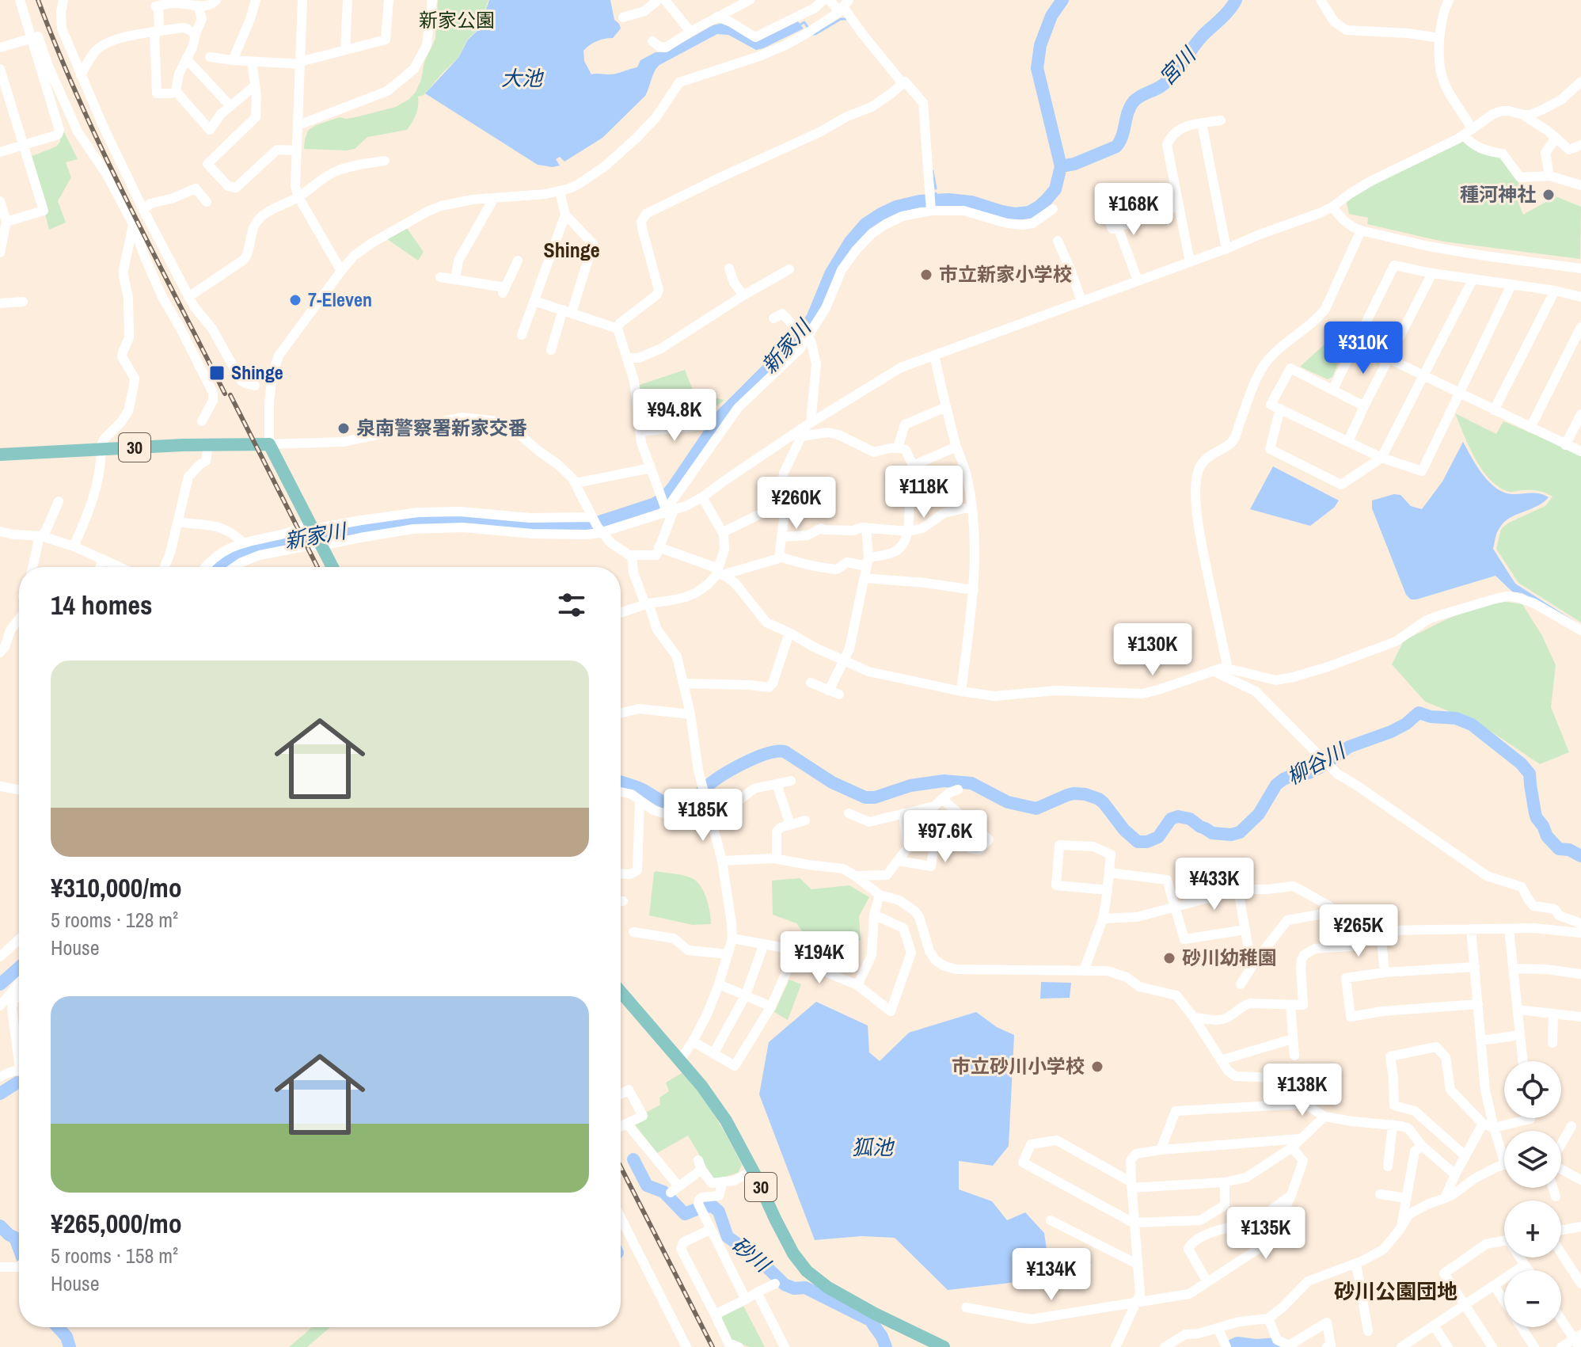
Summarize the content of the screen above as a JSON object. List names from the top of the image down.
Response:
{
  "streets": {
    "main road": ["30"]
  },
  "districts": ["Shinge", "砂川公園団地"],
  "water": [
    "宮川",
    "大池",
    "新家川",
    "柳谷川",
    "狐池",
    "砂川"
  ],
  "parks": ["新家公園"],
  "places": {
    "other": [
      "種河神社",
      "市立新家小学校",
      "7-Eleven",
      "泉南警察署新家交番",
      "砂川幼稚園",
      "市立砂川小学校"
    ],
    "transit": ["Shinge"]
  },
  "page": {
    "price": [
      "¥168K",
      "¥310K",
      "¥94.8K",
      "¥118K",
      "¥260K",
      "¥130K",
      "¥185K",
      "¥97.6K",
      "¥433K",
      "¥265K",
      "¥194K",
      "¥138K",
      "¥135K",
      "¥134K"
    ],
    "heading": "14 homes",
    "list": [
      {
        "name": "¥310,000/mo",
        "note": "5 rooms · 128 m² · House"
      },
      {
        "name": "¥265,000/mo",
        "note": "5 rooms · 158 m² · House"
      }
    ],
    "map_buttons": ["+", "−"]
  }
}
